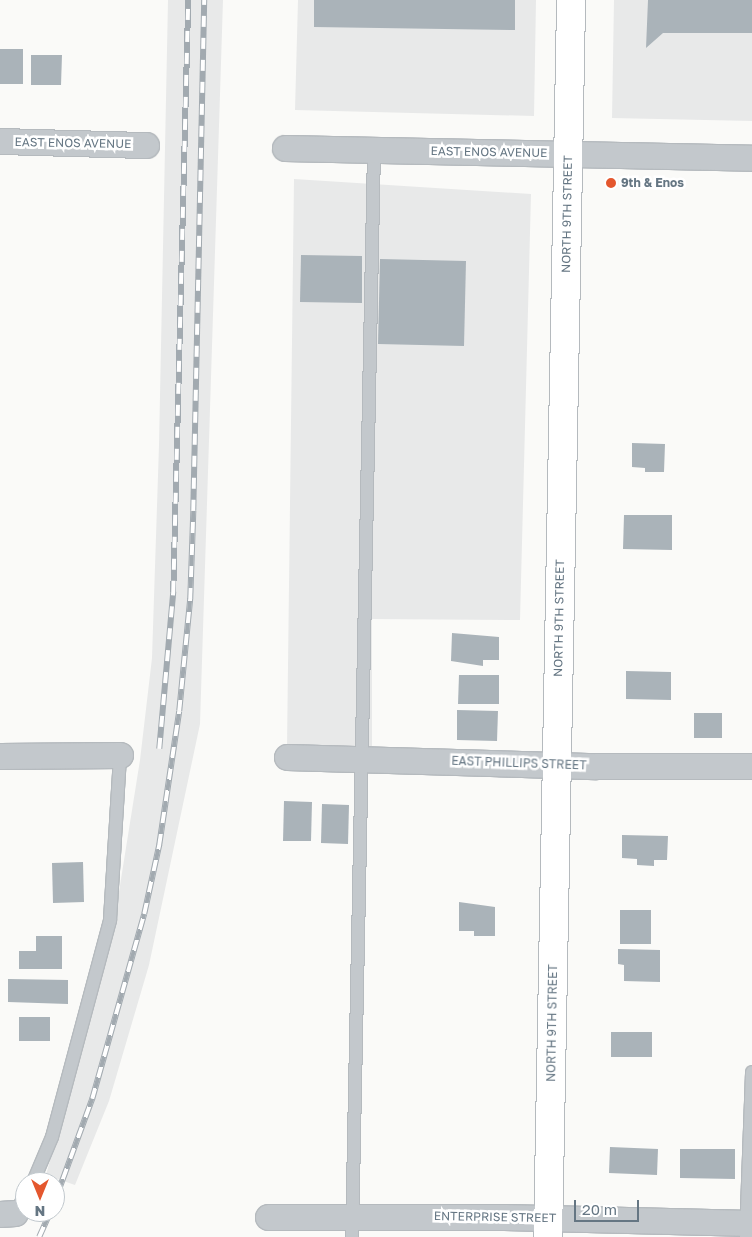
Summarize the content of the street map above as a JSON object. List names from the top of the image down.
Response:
{
  "streets": {
    "main road": ["NORTH 9TH STREET"],
    "street": ["EAST ENOS AVENUE", "EAST PHILLIPS STREET", "ENTERPRISE STREET"]
  },
  "crossings": [
    ["EAST ENOS AVENUE", "NORTH 9TH STREET"],
    ["NORTH 9TH STREET", "EAST PHILLIPS STREET"],
    ["NORTH 9TH STREET", "ENTERPRISE STREET"]
  ],
  "places": ["9th & Enos"],
  "scale_bar": "20 m",
  "north": "bottom"
}
